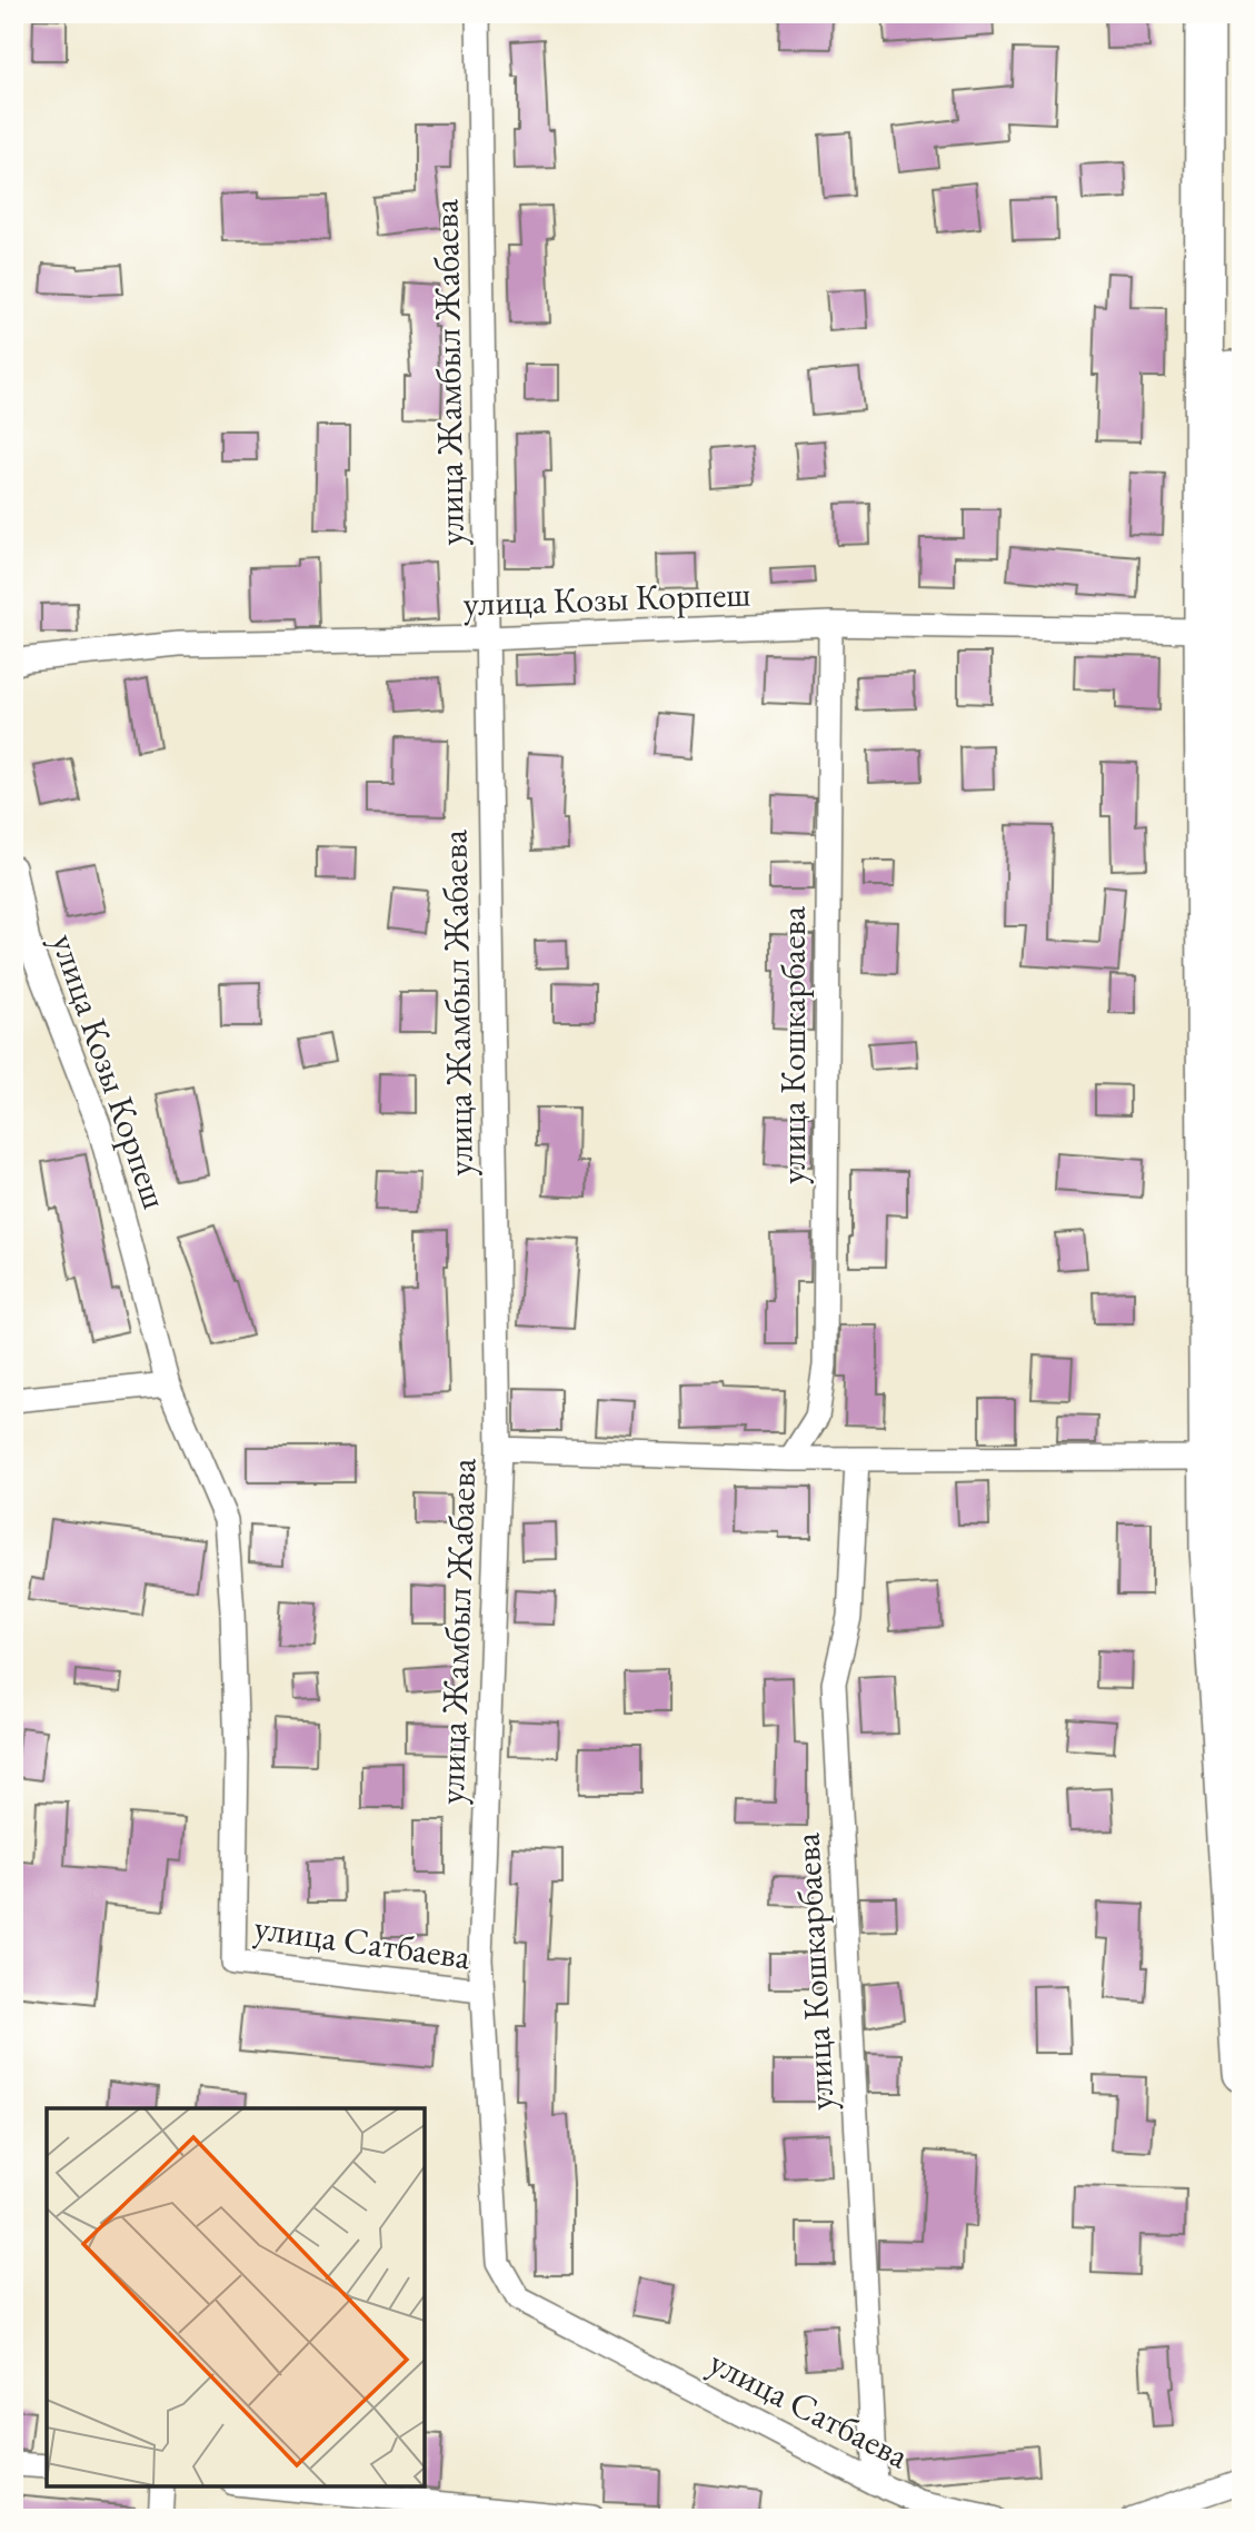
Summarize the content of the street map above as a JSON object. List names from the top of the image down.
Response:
{
  "streets": {
    "street": [
      "улица Жамбыл Жабаева",
      "улица Козы Корпеш",
      "улица Кошкарбаева",
      "улица Сатбаева"
    ]
  },
  "crossings": [
    ["улица Жамбыл Жабаева", "улица Козы Корпеш"],
    ["улица Жамбыл Жабаева", "улица Сатбаева"],
    ["улица Козы Корпеш", "улица Кошкарбаева"],
    ["улица Козы Корпеш", "улица Сатбаева"],
    ["улица Кошкарбаева", "улица Сатбаева"]
  ]
}
